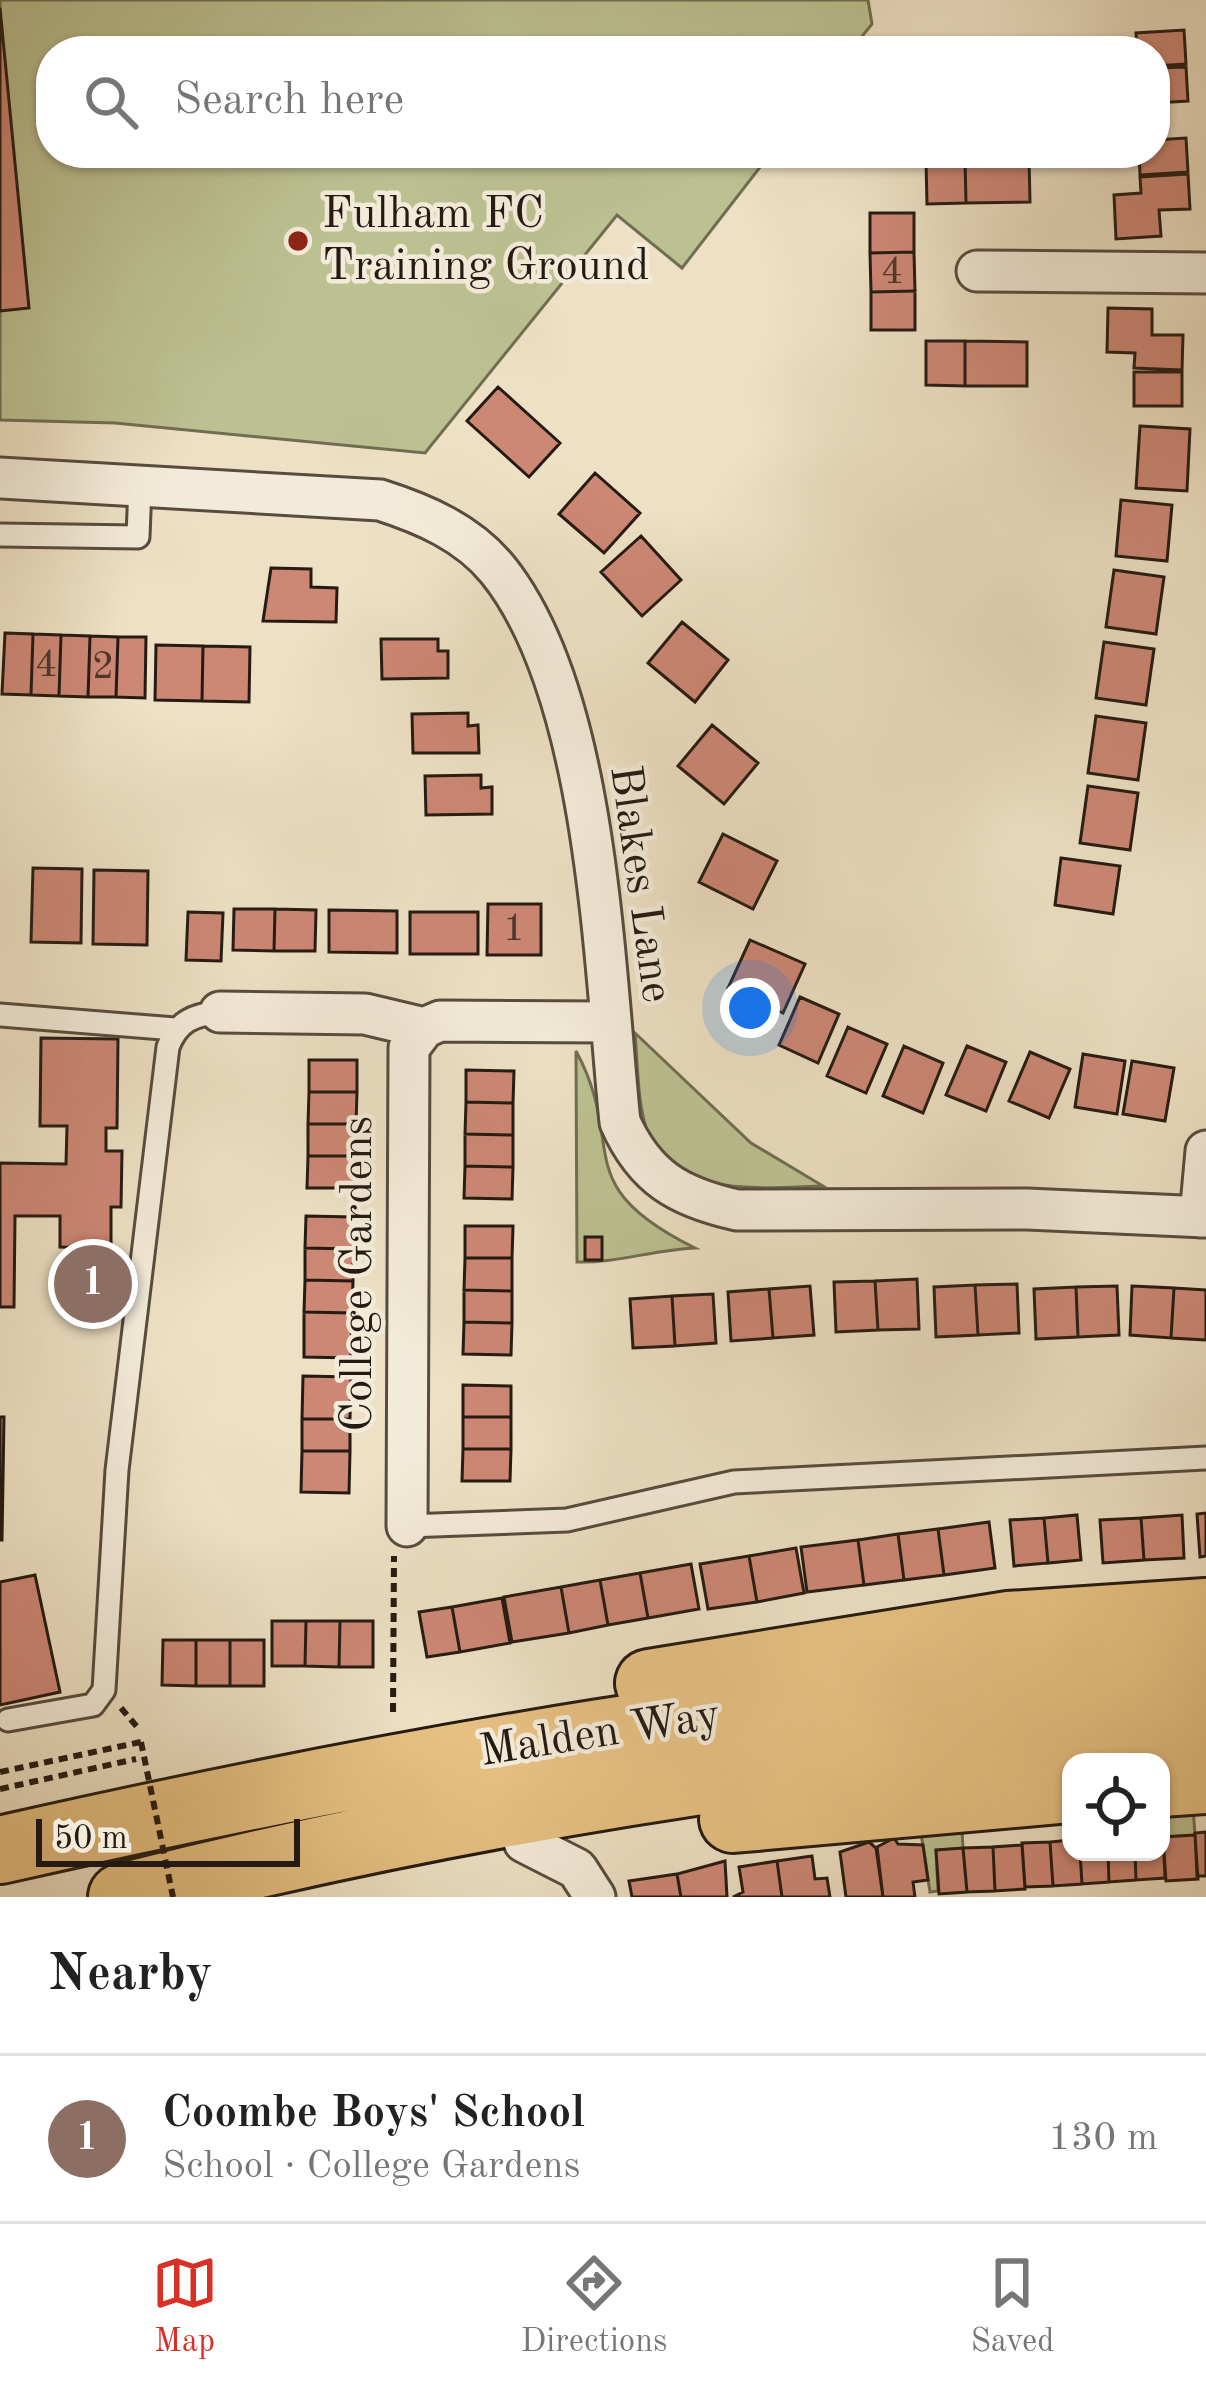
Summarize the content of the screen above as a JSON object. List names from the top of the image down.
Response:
{
  "streets": {
    "highway": ["Malden Way"],
    "street": ["Blakes Lane", "College Gardens"]
  },
  "places": ["Fulham FC Training Ground"],
  "house_numbers": [
    "4",
    "4",
    "2",
    "1"
  ],
  "scale_bar": "50 m",
  "page": {
    "search": "Search here",
    "pins": "1",
    "scale": "50 m",
    "heading": "Nearby",
    "list": [
      {
        "mark": "1",
        "name": "Coombe Boys' School",
        "note": "School · College Gardens",
        "value": "130 m"
      }
    ],
    "nav": ["Map", "Directions", "Saved"]
  }
}
